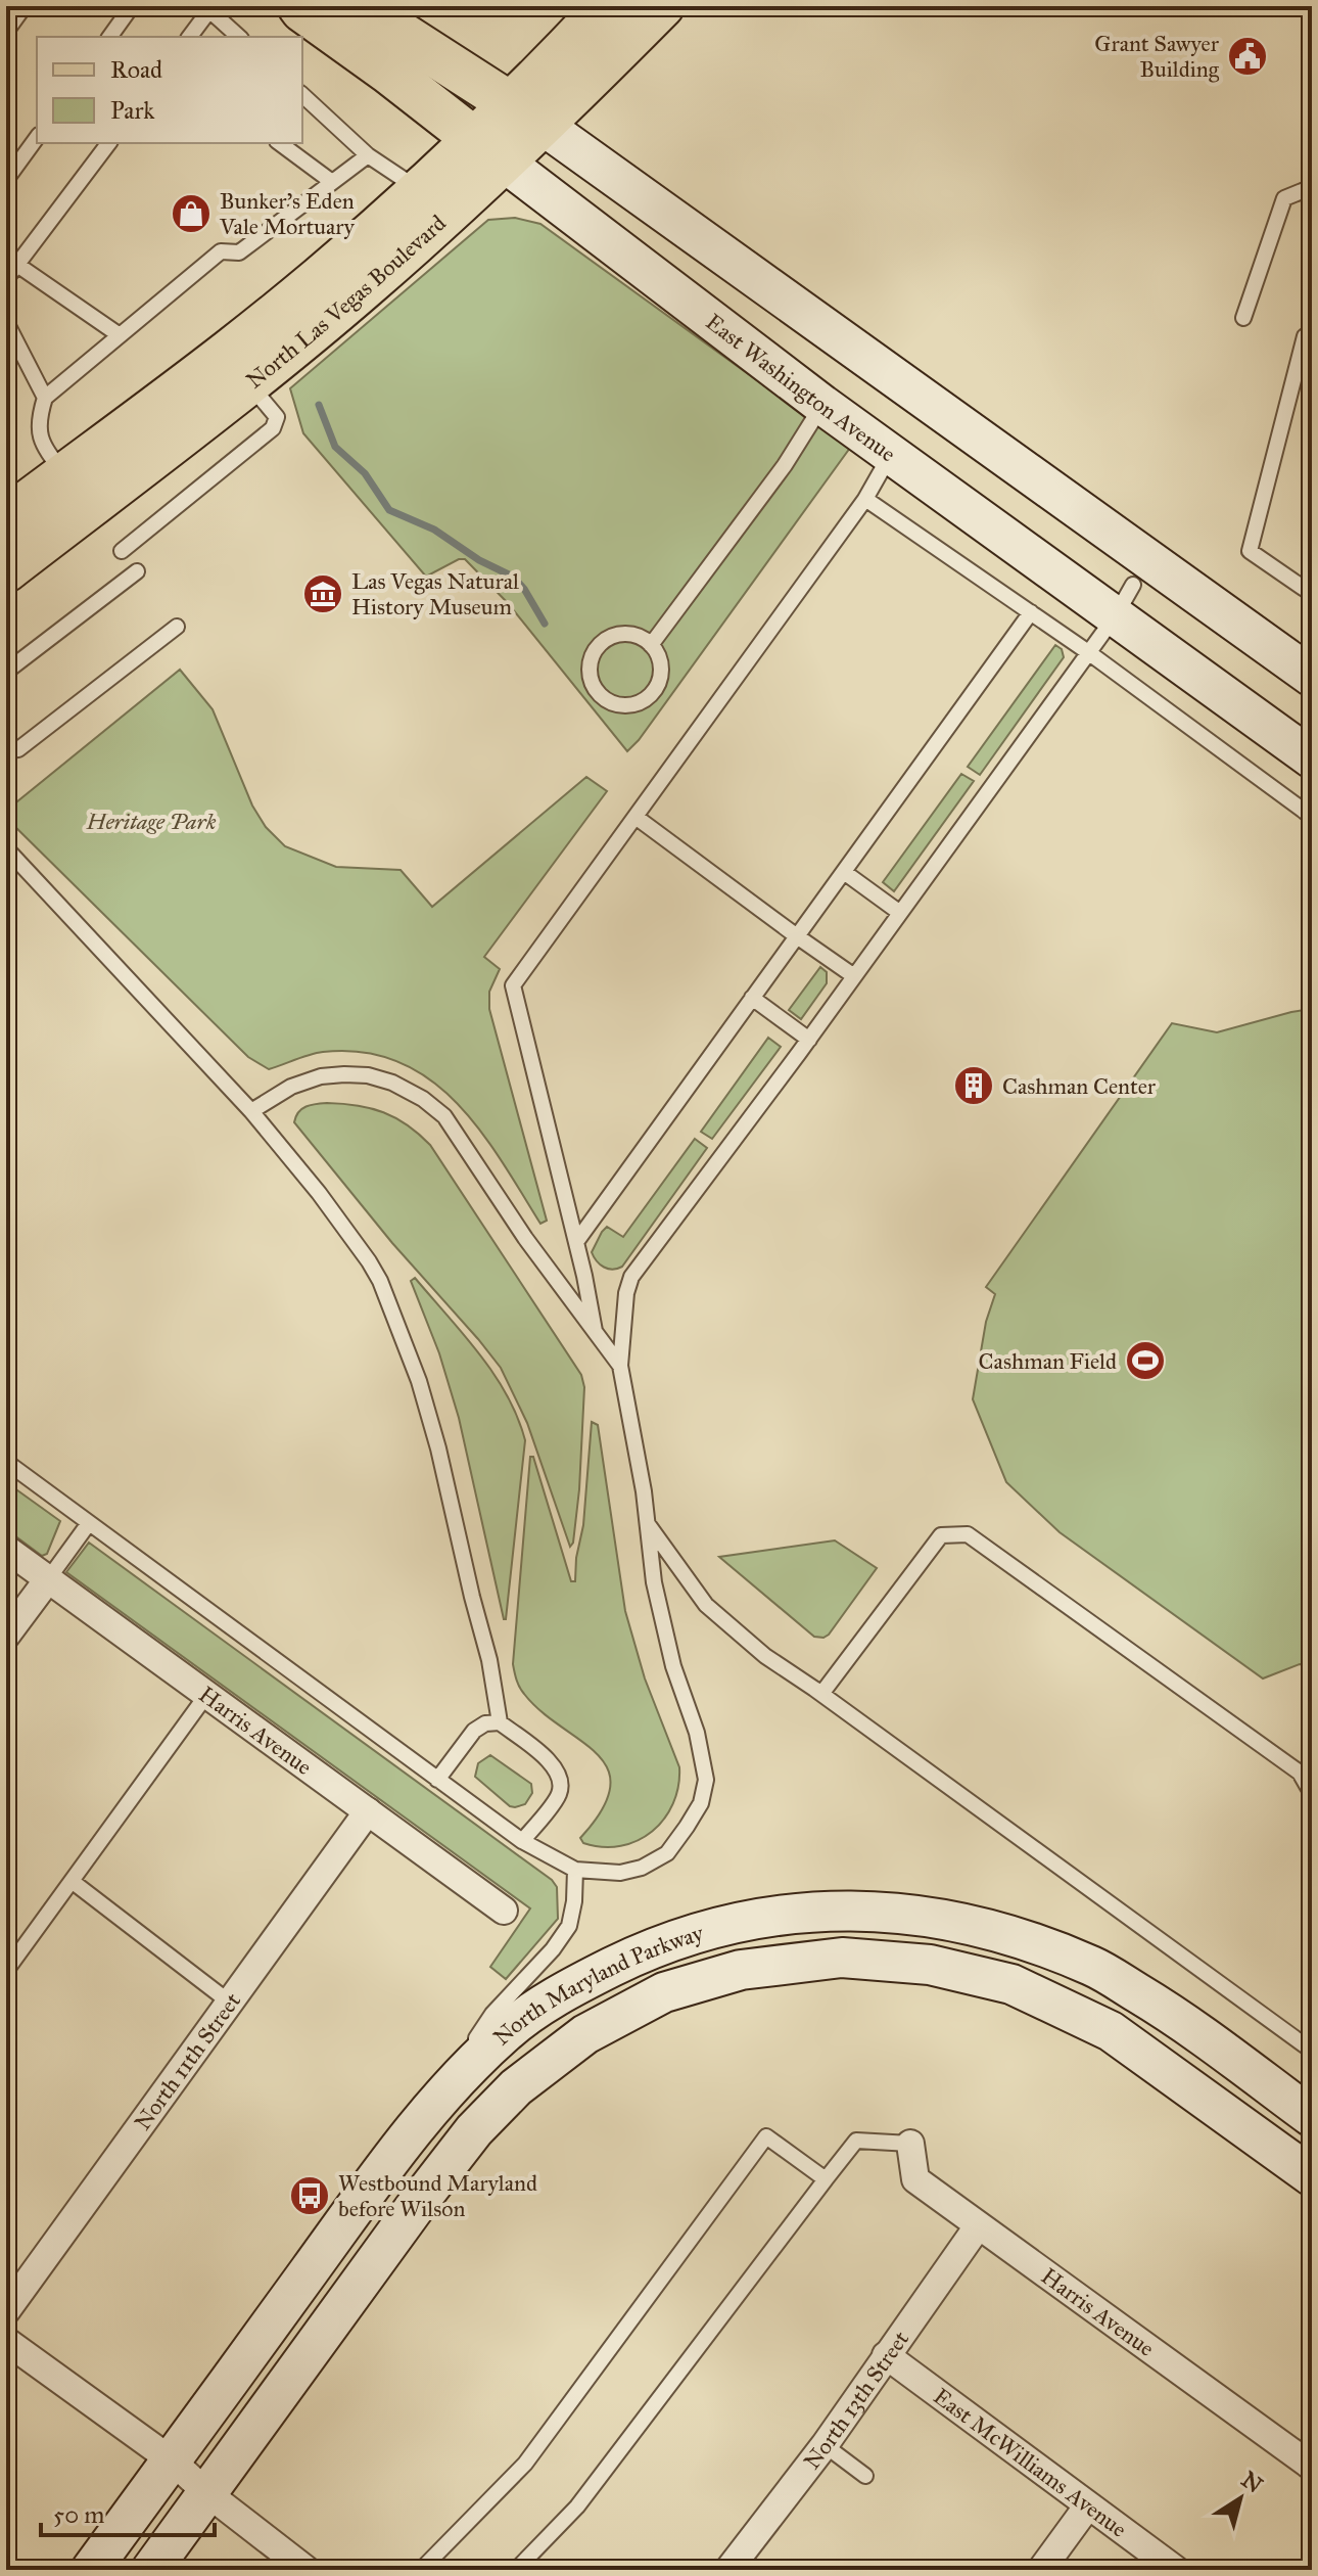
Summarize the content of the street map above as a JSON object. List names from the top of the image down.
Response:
{
  "streets": {
    "main road": ["North Las Vegas Boulevard", "East Washington Avenue", "North Maryland Parkway"],
    "street": [
      "Harris Avenue",
      "North 11th Street",
      "North 13th Street",
      "East McWilliams Avenue"
    ]
  },
  "crossings": [
    ["North Las Vegas Boulevard", "East Washington Avenue"],
    ["Harris Avenue", "North 11th Street"],
    ["Harris Avenue", "North 13th Street"],
    ["North 13th Street", "East McWilliams Avenue"]
  ],
  "parks": ["Heritage Park"],
  "places": {
    "public building": ["Grant Sawyer Building"],
    "shop": ["Bunker's Eden Vale Mortuary"],
    "museum": ["Las Vegas Natural History Museum"],
    "building": ["Cashman Center"],
    "sports": ["Cashman Field"],
    "bus stop": ["Westbound Maryland before Wilson"]
  },
  "legend": ["Road", "Park"],
  "scale_bar": "50 m",
  "north": "top right"
}
